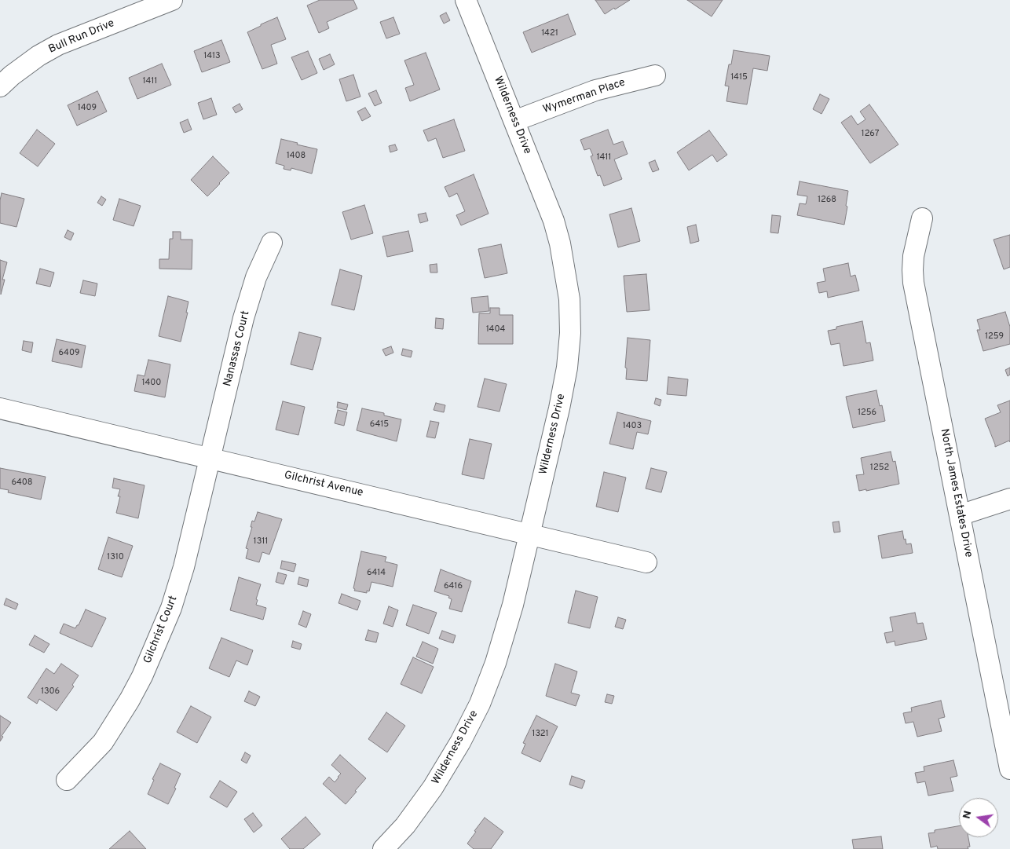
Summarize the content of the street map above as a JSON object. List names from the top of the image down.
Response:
{
  "streets": {
    "street": [
      "Bull Run Drive",
      "Wymerman Place",
      "Wilderness Drive",
      "Nanassas Court",
      "Gilchrist Avenue",
      "North James Estates Drive",
      "Gilchrist Court"
    ]
  },
  "crossings": [
    ["Wymerman Place", "Wilderness Drive"],
    ["Wilderness Drive", "Gilchrist Avenue"],
    ["Nanassas Court", "Gilchrist Avenue"],
    ["Nanassas Court", "Gilchrist Court"],
    ["Gilchrist Avenue", "Gilchrist Court"]
  ],
  "house_numbers": [
    "1421",
    "1413",
    "1415",
    "1411",
    "1409",
    "1267",
    "1408",
    "1411",
    "1268",
    "1404",
    "1259",
    "6409",
    "1400",
    "1256",
    "6415",
    "1403",
    "1252",
    "6408",
    "1311",
    "1310",
    "6414",
    "6416",
    "1306",
    "1321"
  ],
  "north": "left"
}
